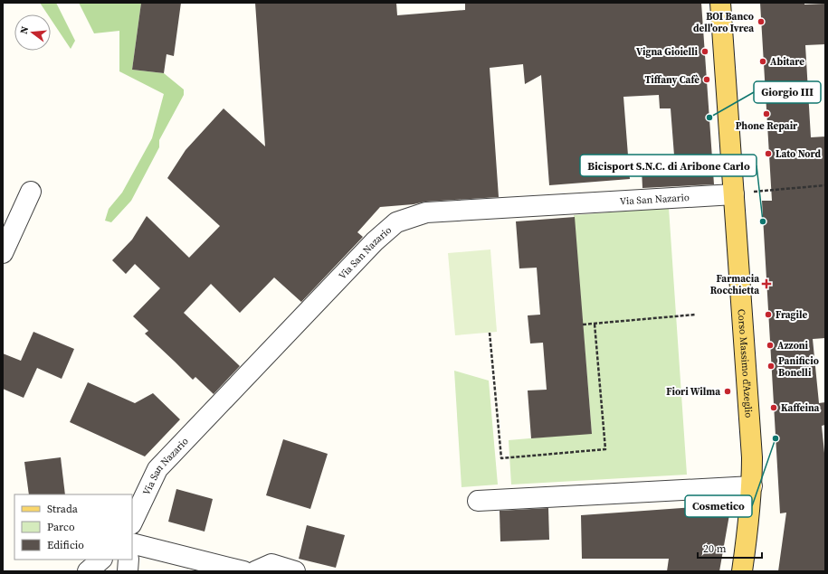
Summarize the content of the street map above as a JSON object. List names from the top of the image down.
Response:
{
  "streets": {
    "main road": ["Corso Massimo d'Azeglio"],
    "street": ["Via San Nazario"]
  },
  "crossings": [
    ["Via San Nazario", "Corso Massimo d'Azeglio"]
  ],
  "places": {
    "other": [
      "BOI Banco dell'oro Ivrea",
      "Vigna Gioielli",
      "Abitare",
      "Tiffany Cafè",
      "Phone Repair",
      "Giorgio III",
      "Lato Nord",
      "Bicisport S.N.C. di Aribone Carlo",
      "Fragile",
      "Azzoni",
      "Panificio Bonelli",
      "Fiori Wilma",
      "Kaffeina",
      "Cosmetico"
    ],
    "health": ["Farmacia Rocchietta"]
  },
  "legend": ["Strada", "Parco", "Edificio"],
  "scale_bar": "20 m",
  "north": "left"
}
